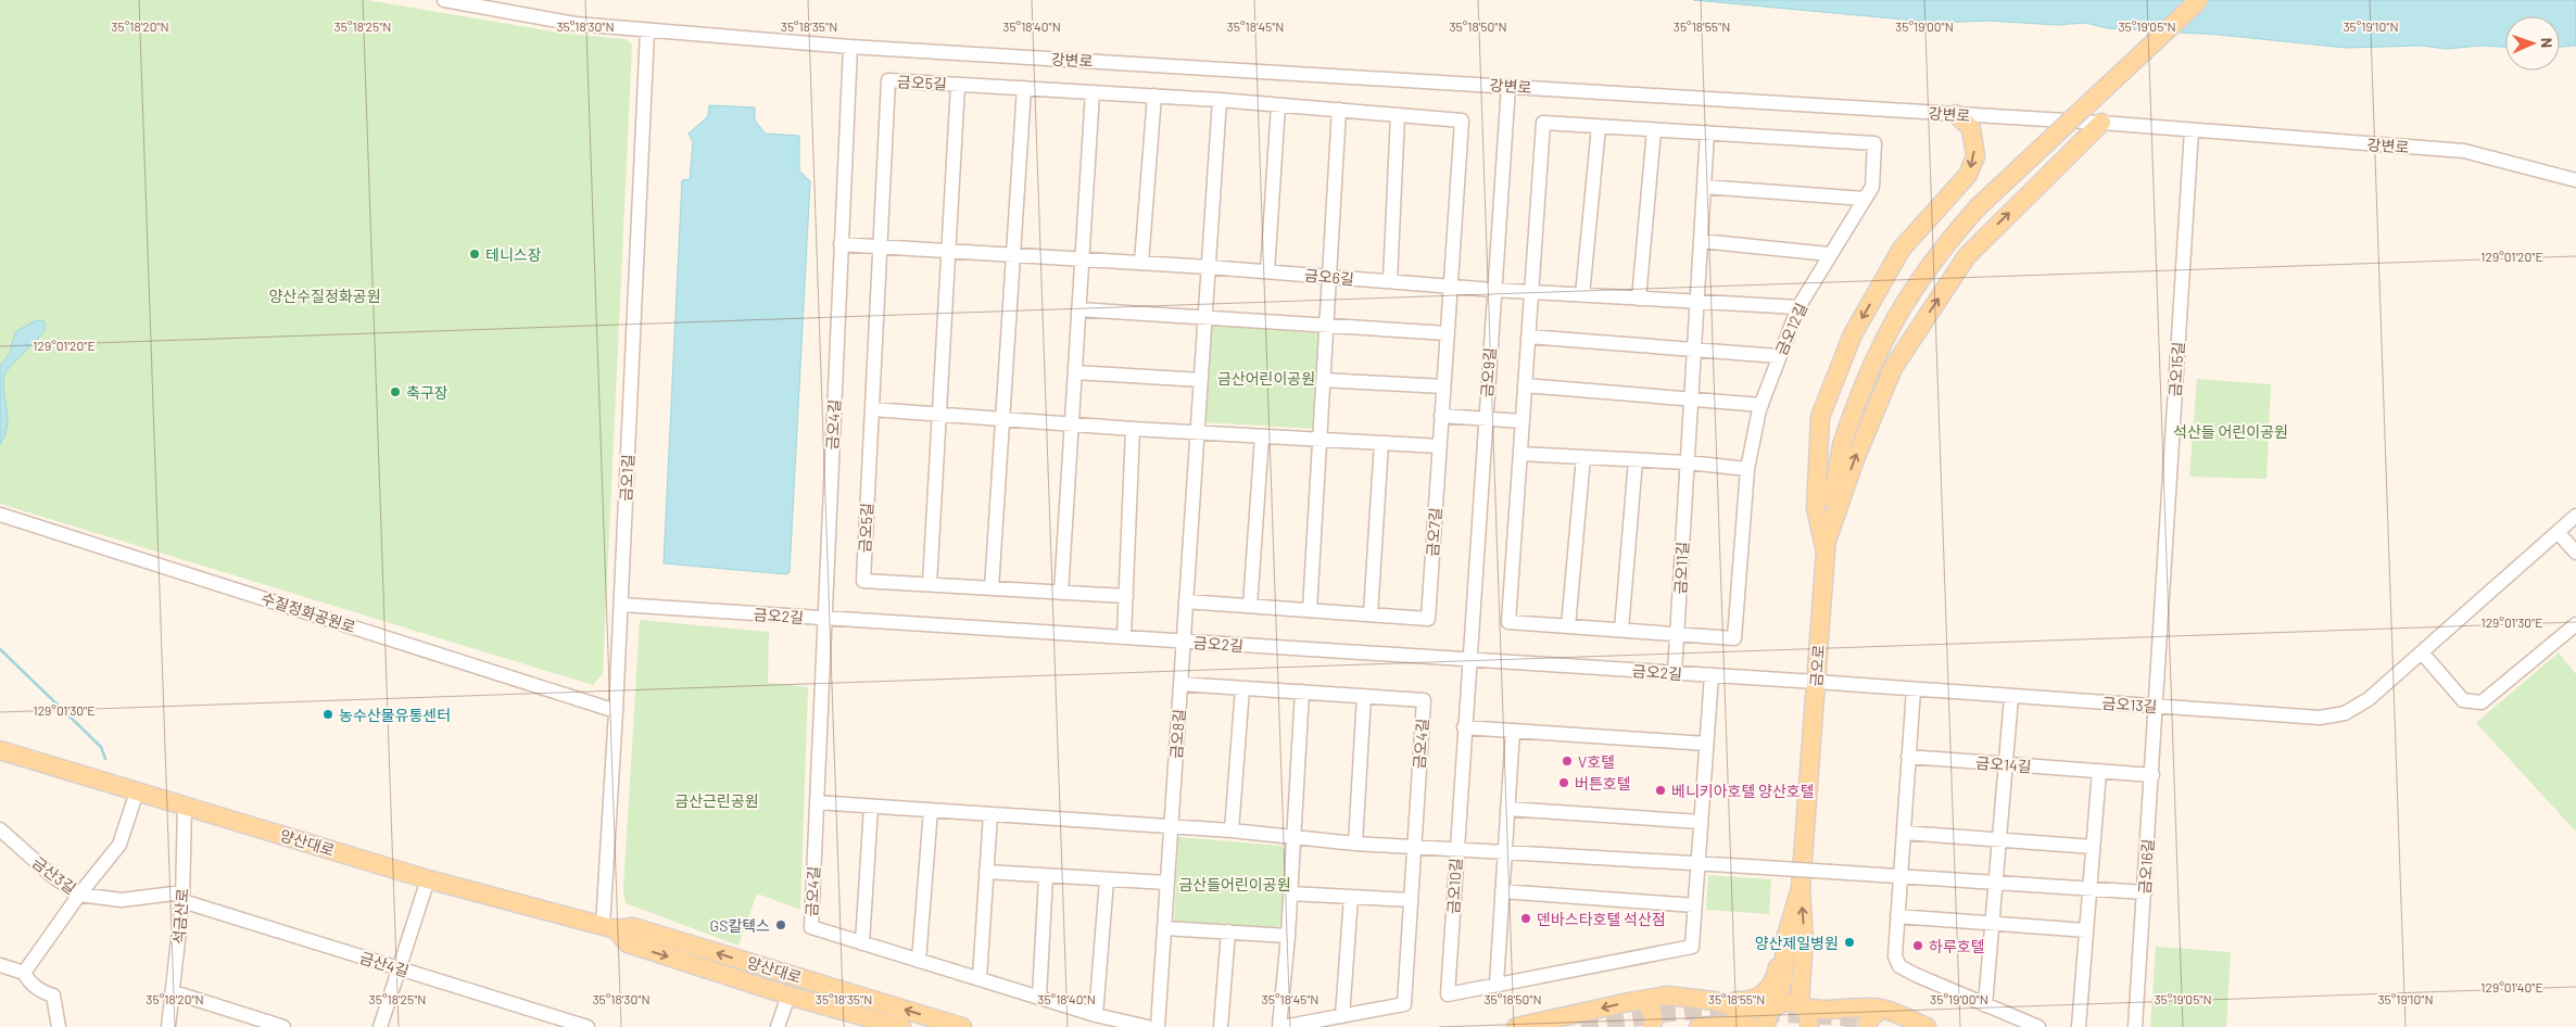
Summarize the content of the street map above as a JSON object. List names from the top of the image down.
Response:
{
  "streets": {
    "main road": ["금오로", "양산대로"],
    "street": [
      "강변로",
      "금오5길",
      "금오6길",
      "금오12길",
      "금오15길",
      "금오9길",
      "금오4길",
      "금오1길",
      "금오7길",
      "금오11길",
      "수질정화공원로",
      "금오2길",
      "금오13길",
      "금오8길",
      "금오14길",
      "금오16길",
      "금산3길",
      "금오10길",
      "석금산로",
      "금산4길"
    ]
  },
  "crossings": [
    ["강변로", "금오15길"],
    ["강변로", "금오9길"],
    ["강변로", "금오4길"],
    ["강변로", "금오1길"],
    ["금오5길", "금오7길"],
    ["금오6길", "금오12길"],
    ["금오6길", "금오9길"],
    ["금오6길", "금오7길"],
    ["금오12길", "금오11길"],
    ["금오15길", "금오13길"],
    ["금오15길", "금오16길"],
    ["금오9길", "금오2길"],
    ["금오9길", "금오10길"],
    ["금오4길", "금오2길"],
    ["금오4길", "금오8길"],
    ["금오1길", "수질정화공원로"],
    ["금오1길", "금오2길"],
    ["금오1길", "양산대로"],
    ["금오11길", "금오2길"],
    ["금오2길", "금오로"],
    ["금오2길", "금오13길"],
    ["금오2길", "금오8길"],
    ["금오2길", "금오10길"],
    ["금오로", "금오13길"],
    ["금오13길", "금오16길"],
    ["금오14길", "금오16길"],
    ["양산대로", "석금산로"],
    ["금산3길", "석금산로"],
    ["금산3길", "금산4길"],
    ["석금산로", "금산4길"]
  ],
  "parks": [
    "양산수질정화공원",
    "금산어린이공원",
    "석산들 어린이공원",
    "금산근린공원",
    "금산들어린이공원"
  ],
  "places": [
    "테니스장",
    "축구장",
    "농수산물유통센터",
    "V호텔",
    "버튼호텔",
    "베니키아호텔 양산호텔",
    "덴바스타호텔 석산점",
    "GS칼텍스",
    "양산제일병원",
    "하루호텔"
  ],
  "north": "right",
  "coordinates": [
    "35°18'20\"N",
    "35°18'25\"N",
    "35°18'30\"N",
    "35°18'35\"N",
    "35°18'40\"N",
    "35°18'45\"N",
    "35°18'50\"N",
    "35°18'55\"N",
    "35°19'00\"N",
    "35°19'05\"N",
    "35°19'10\"N",
    "129°01'20\"E",
    "129°01'30\"E",
    "129°01'40\"E"
  ]
}
